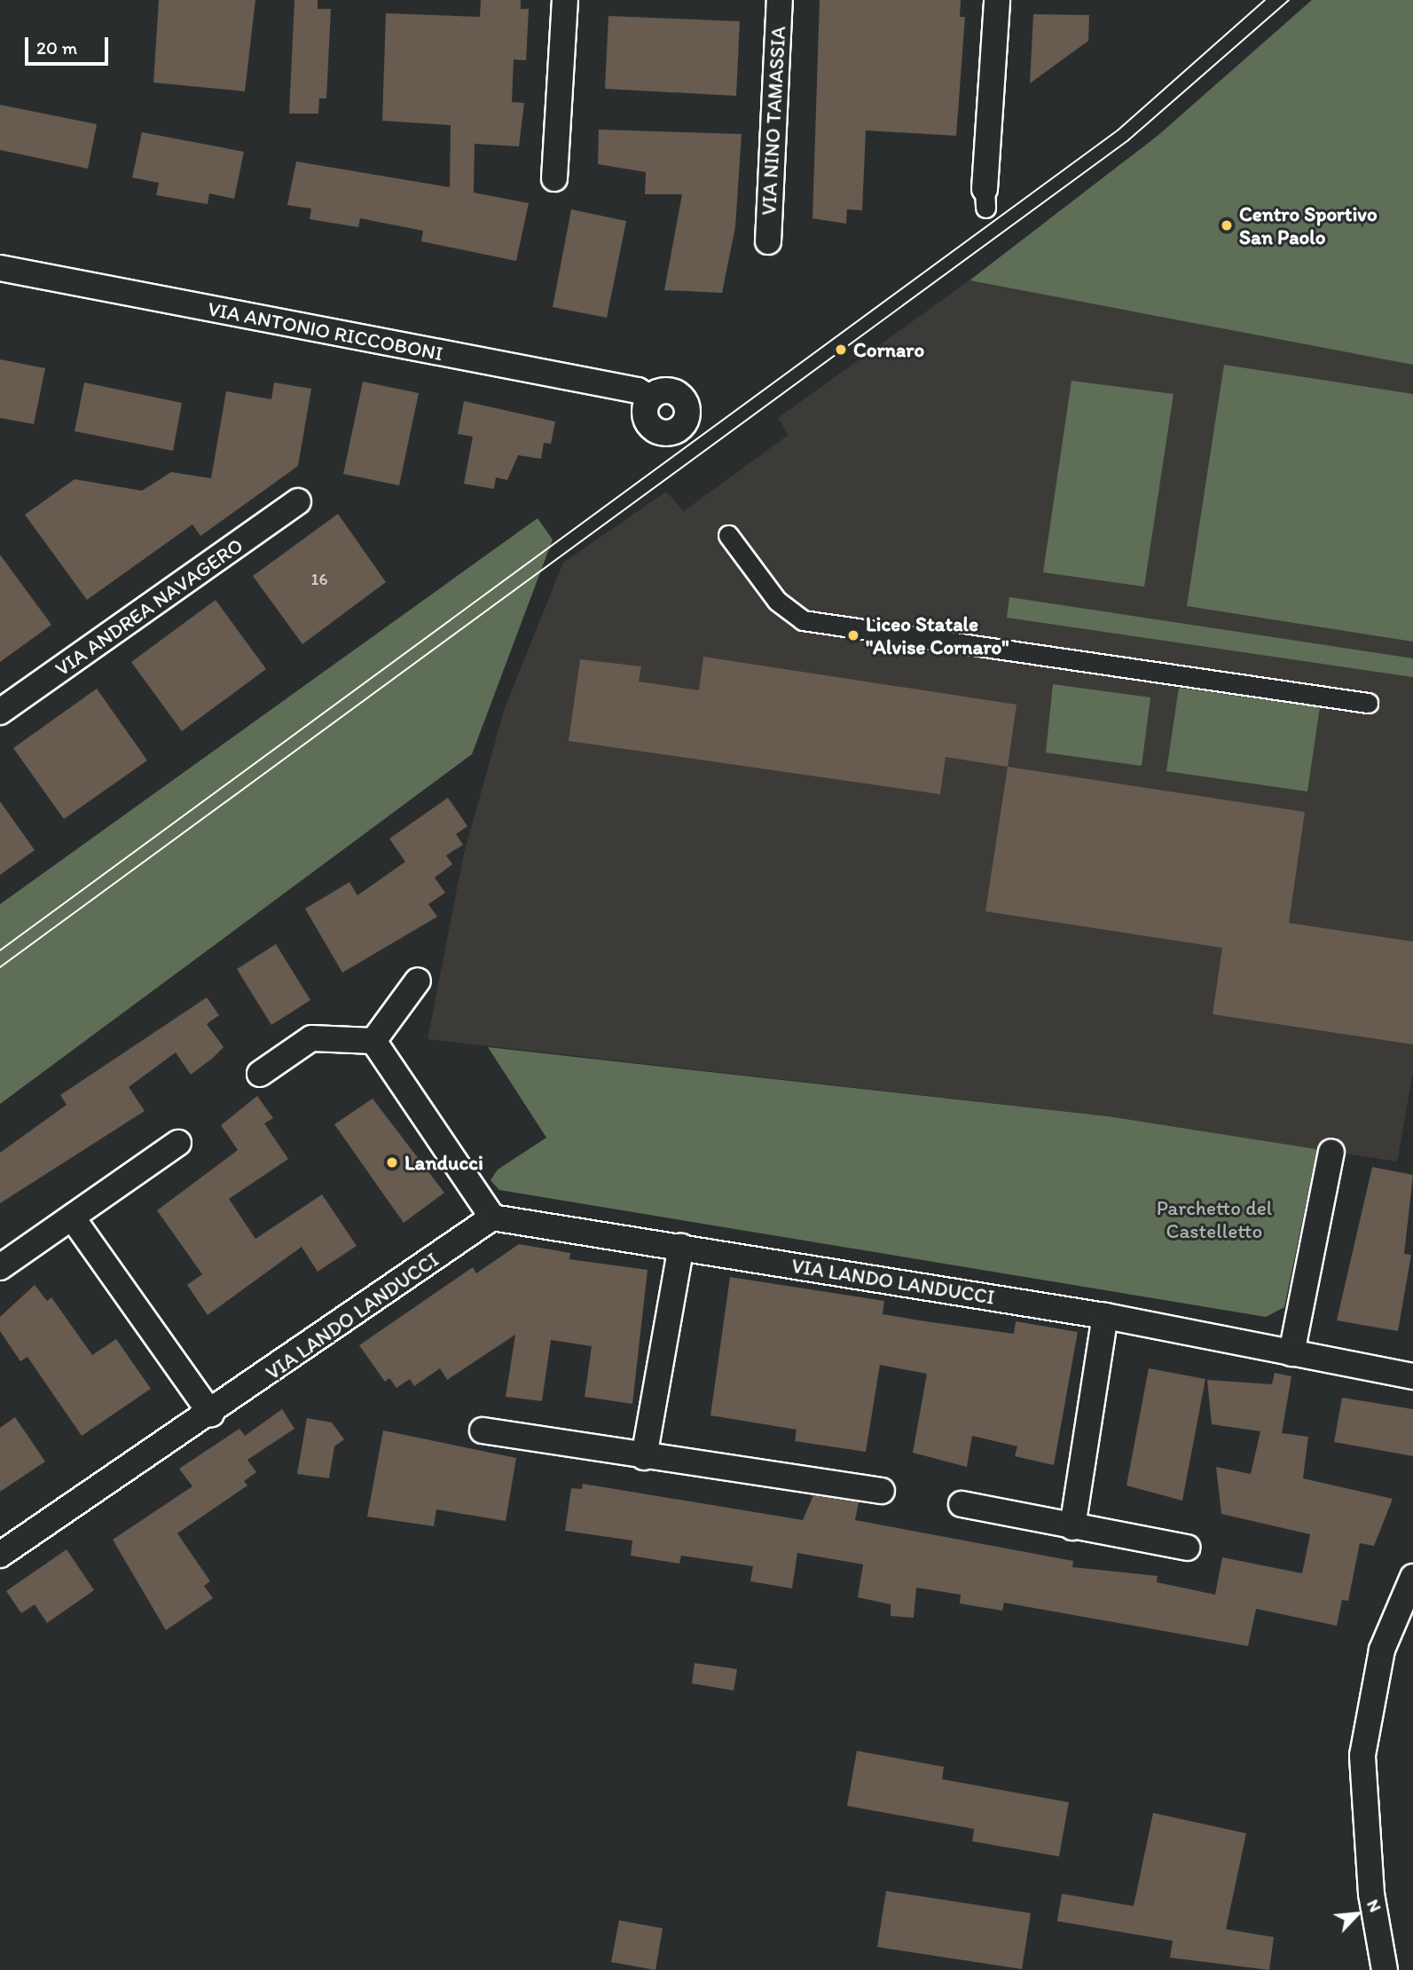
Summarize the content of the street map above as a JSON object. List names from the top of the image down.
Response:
{
  "streets": {
    "street": [
      "VIA NINO TAMASSIA",
      "VIA ANTONIO RICCOBONI",
      "VIA ANDREA NAVAGERO",
      "VIA LANDO LANDUCCI"
    ]
  },
  "parks": ["Parchetto del Castelletto"],
  "places": [
    "Centro Sportivo San Paolo",
    "Cornaro",
    "Liceo Statale \"Alvise Cornaro\"",
    "Landucci"
  ],
  "house_numbers": ["16"],
  "scale_bar": "20 m",
  "north": "top right"
}
